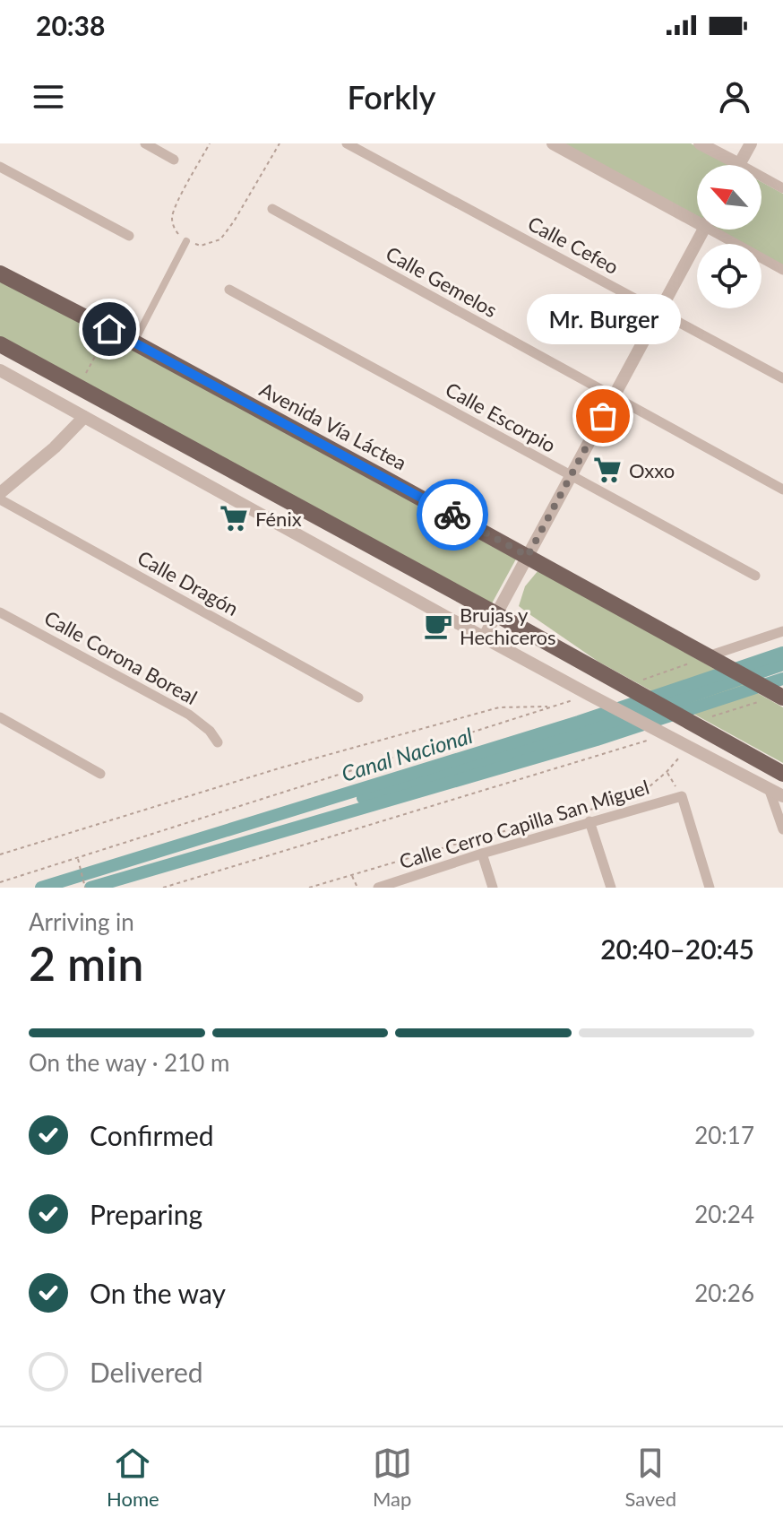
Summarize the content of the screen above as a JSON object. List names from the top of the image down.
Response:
{
  "streets": {
    "main road": ["Avenida Vía Láctea"],
    "street": [
      "Calle Cefeo",
      "Calle Gemelos",
      "Calle Escorpio",
      "Calle Dragón",
      "Calle Corona Boreal",
      "Calle Cerro Capilla San Miguel"
    ]
  },
  "water": ["Canal Nacional"],
  "places": {
    "other": ["Mr. Burger"],
    "supermarket": ["Oxxo", "Fénix"],
    "cafe": ["Brujas y Hechiceros"]
  },
  "north": "top left",
  "page": {
    "status": "20:38",
    "header": "Forkly",
    "bubble": "Mr. Burger",
    "heading": ["2 min", "Arriving in", "20:40–20:45"],
    "bar": "On the way · 210 m",
    "list": [
      ["Confirmed", "20:17"],
      ["Preparing", "20:24"],
      ["On the way", "20:26"],
      "Delivered"
    ],
    "tabs": ["Home", "Map", "Saved"]
  }
}
